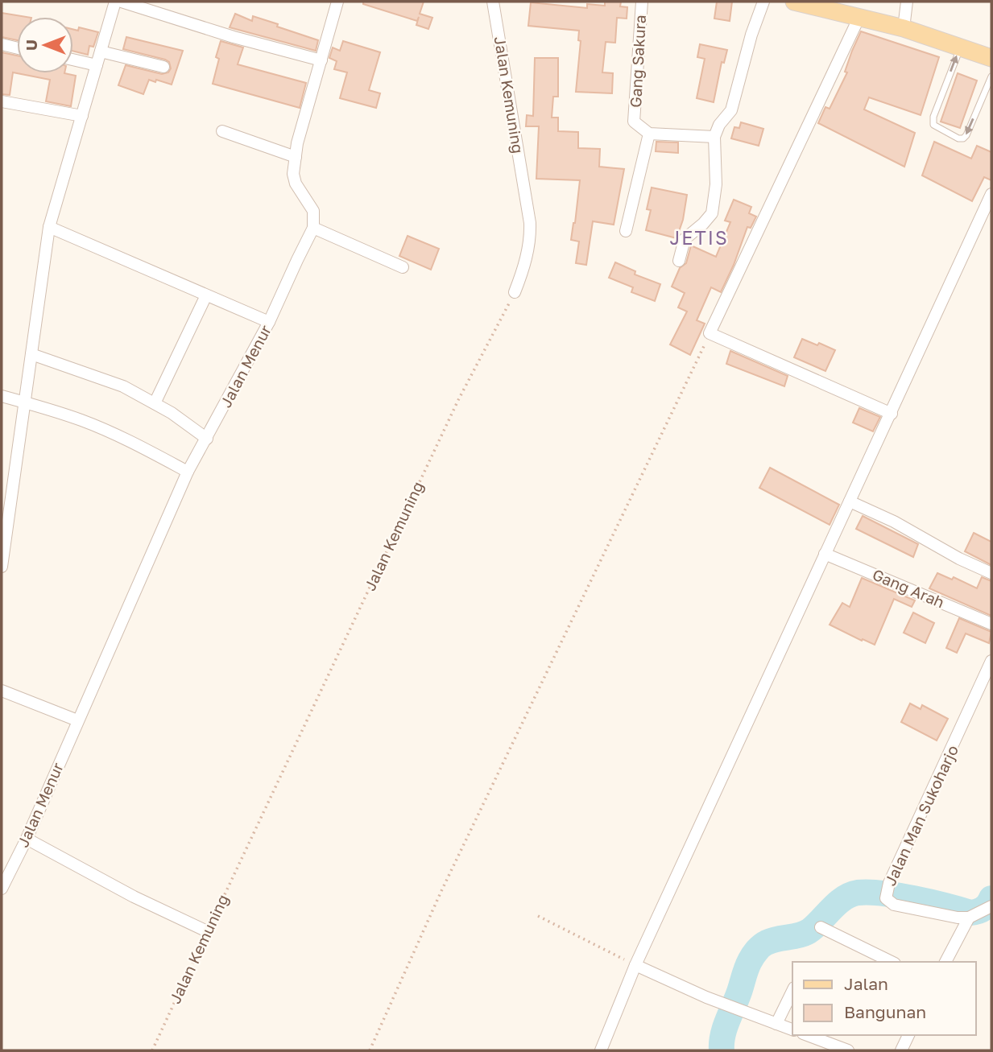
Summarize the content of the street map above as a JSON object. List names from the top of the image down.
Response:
{
  "streets": {
    "street": [
      "Gang Sakura",
      "Jalan Kemuning",
      "Jalan Menur",
      "Gang Arah",
      "Jalan Man Sukoharjo"
    ]
  },
  "districts": ["JETIS"],
  "legend": ["Jalan", "Bangunan"],
  "north": "left"
}
